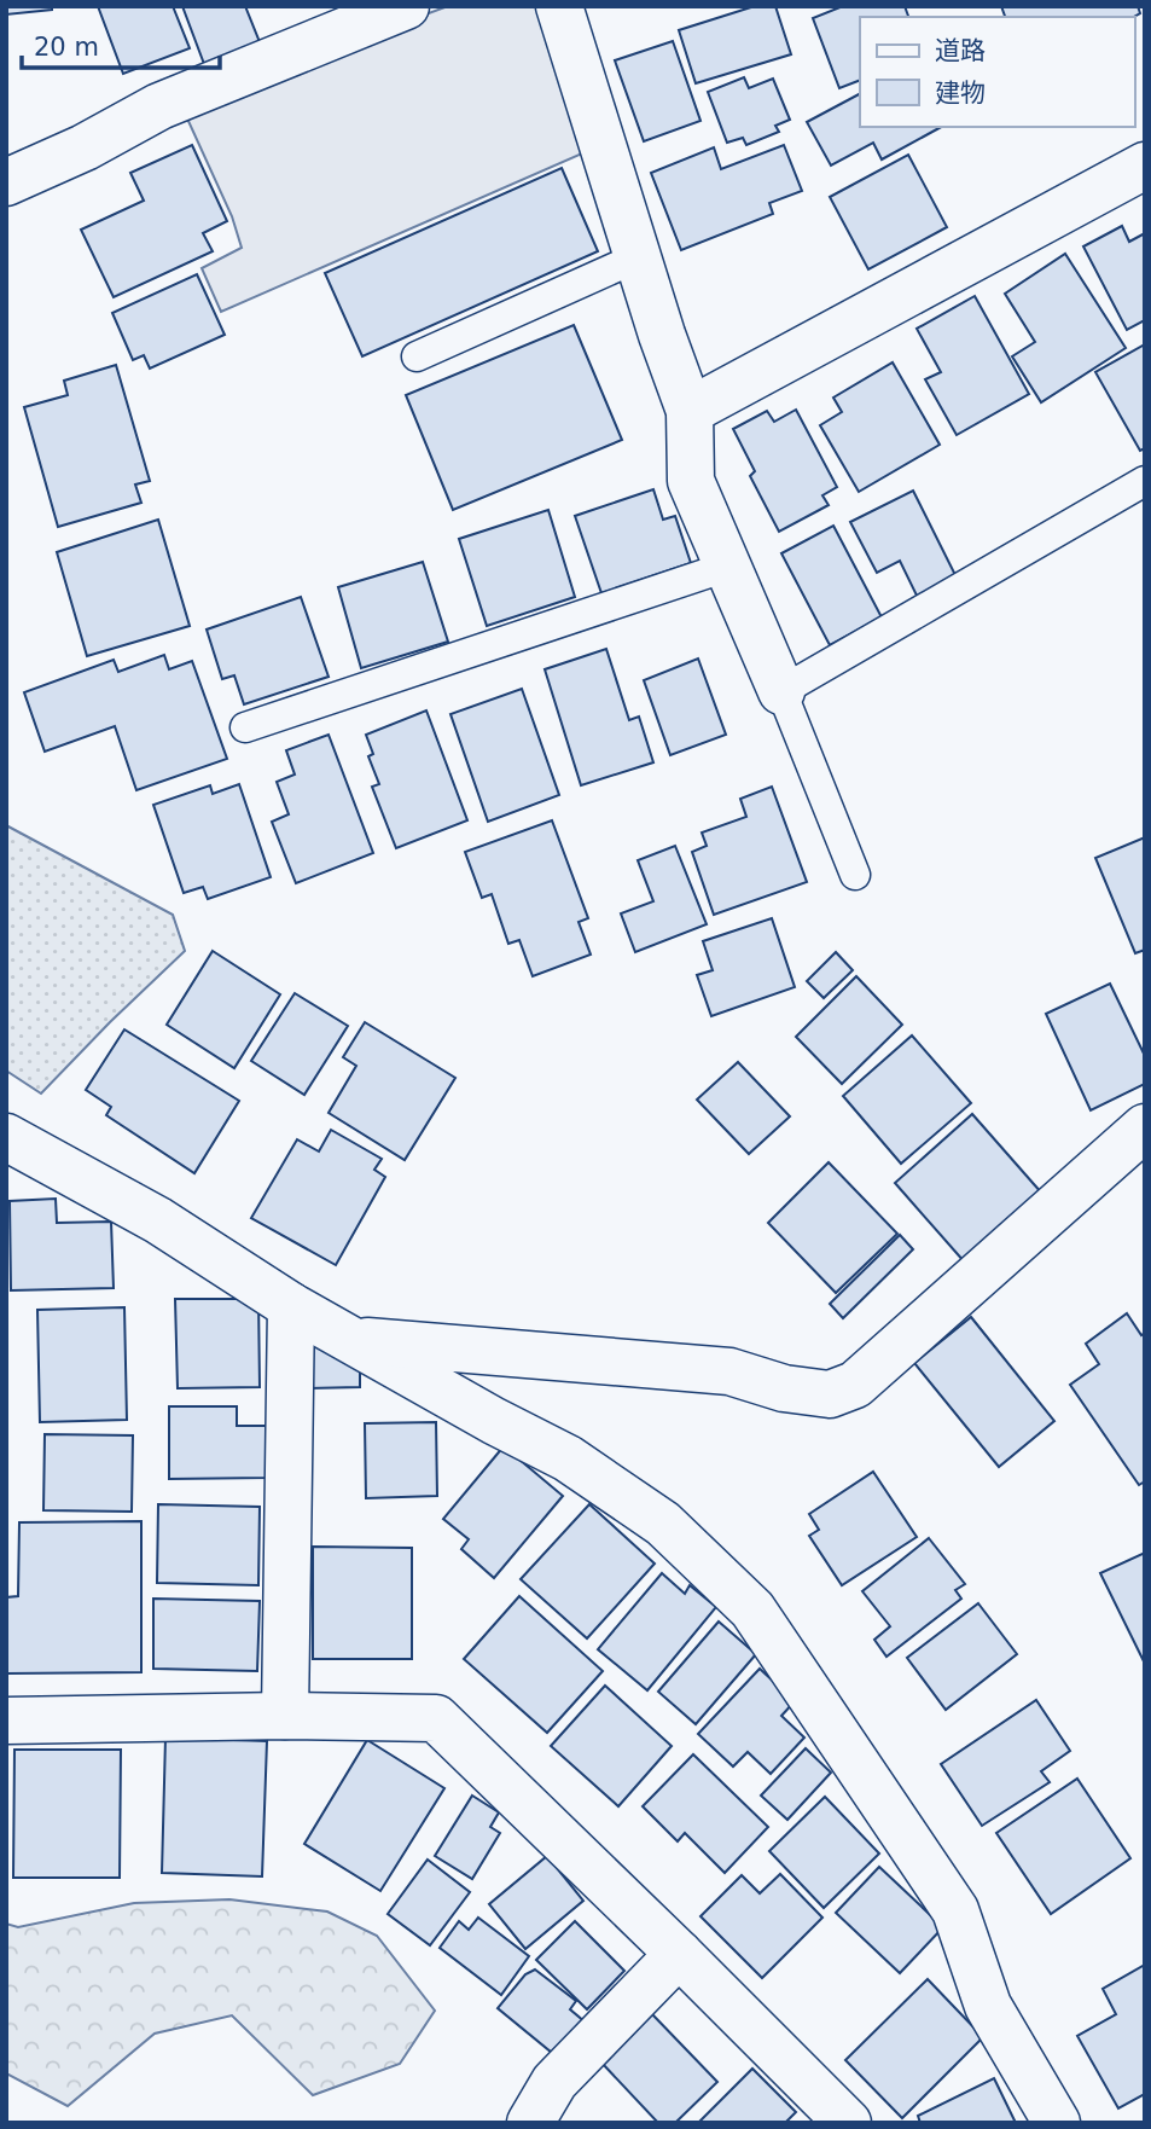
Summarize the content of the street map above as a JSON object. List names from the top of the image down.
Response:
{
  "legend": ["道路", "建物"],
  "scale_bar": "20 m"
}
